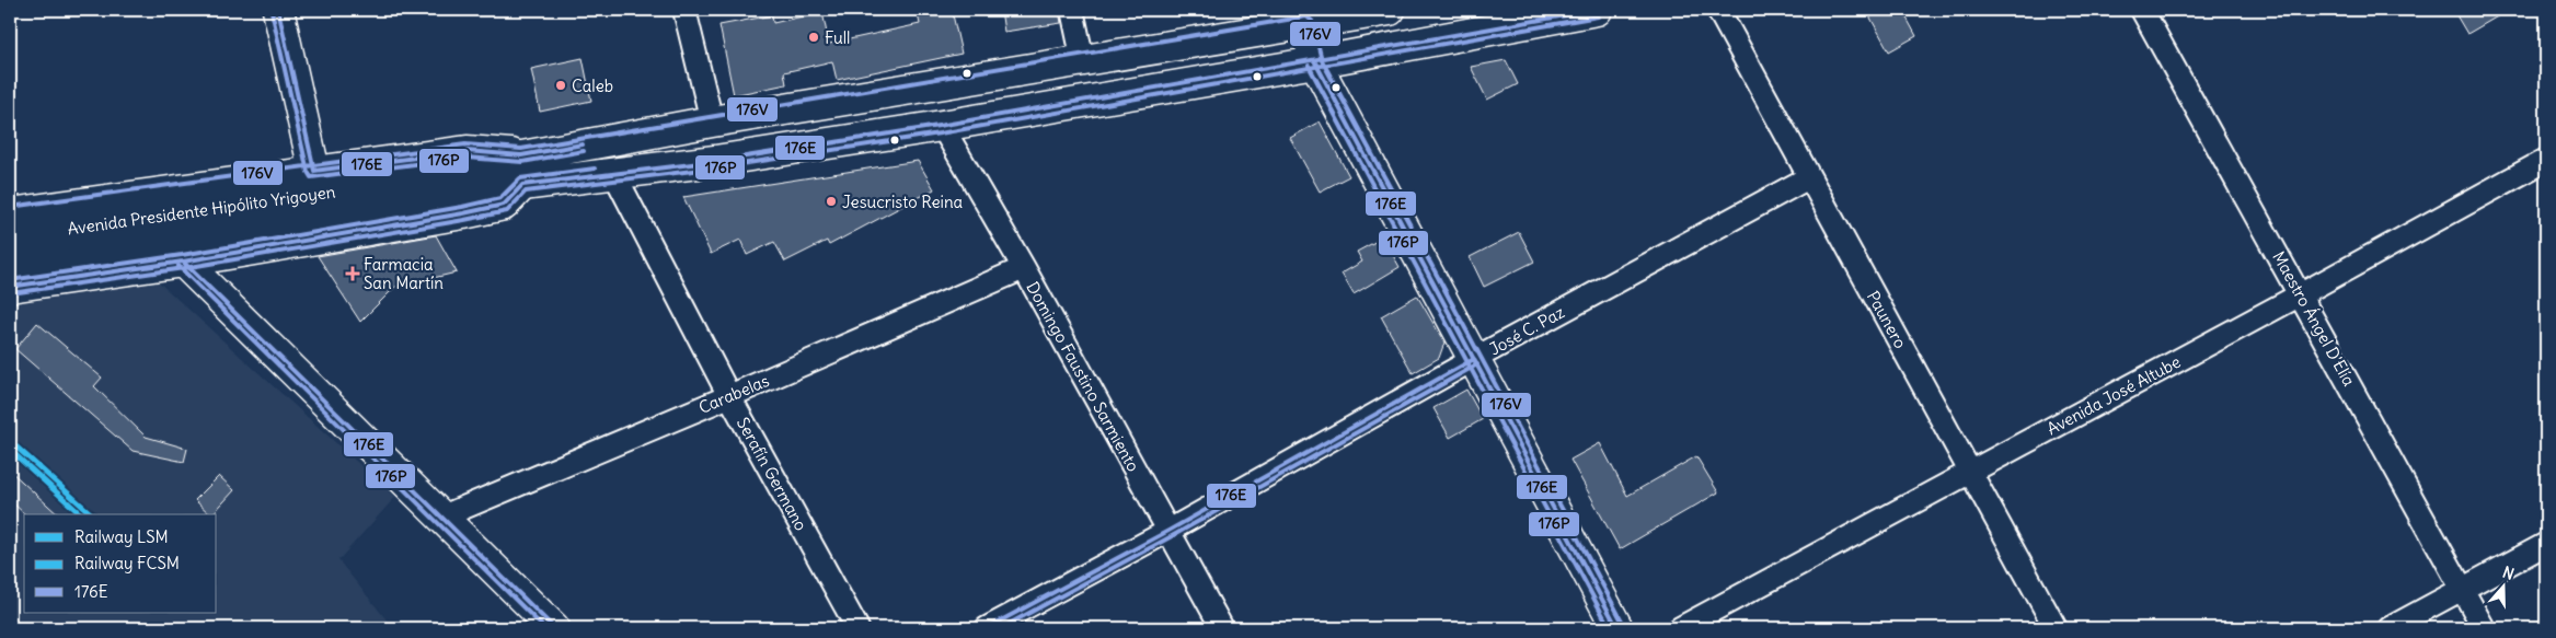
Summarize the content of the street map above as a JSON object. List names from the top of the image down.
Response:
{
  "streets": {
    "main road": ["Avenida Presidente Hipólito Yrigoyen"],
    "street": [
      "Maestro Ángel D'Elía",
      "Paunero",
      "José C. Paz",
      "Domingo Faustino Sarmiento",
      "Carabelas",
      "Avenida José Altube",
      "Serafín Germano"
    ]
  },
  "crossings": [
    ["Avenida Presidente Hipólito Yrigoyen", "Domingo Faustino Sarmiento"],
    ["Avenida Presidente Hipólito Yrigoyen", "Serafín Germano"],
    ["Maestro Ángel D'Elía", "Avenida José Altube"],
    ["Paunero", "José C. Paz"],
    ["Paunero", "Avenida José Altube"],
    ["José C. Paz", "Domingo Faustino Sarmiento"],
    ["Domingo Faustino Sarmiento", "Carabelas"],
    ["Carabelas", "Serafín Germano"]
  ],
  "places": {
    "other": ["Full", "Caleb", "Jesucristo Reina"],
    "health": ["Farmacia San Martín"]
  },
  "lines": [
    "transit line 176E",
    "transit line 176P",
    "transit line 176V",
    "rail line LSM",
    "rail line FCSM"
  ],
  "legend": ["Railway LSM", "Railway FCSM", "176E"],
  "north": "top"
}
